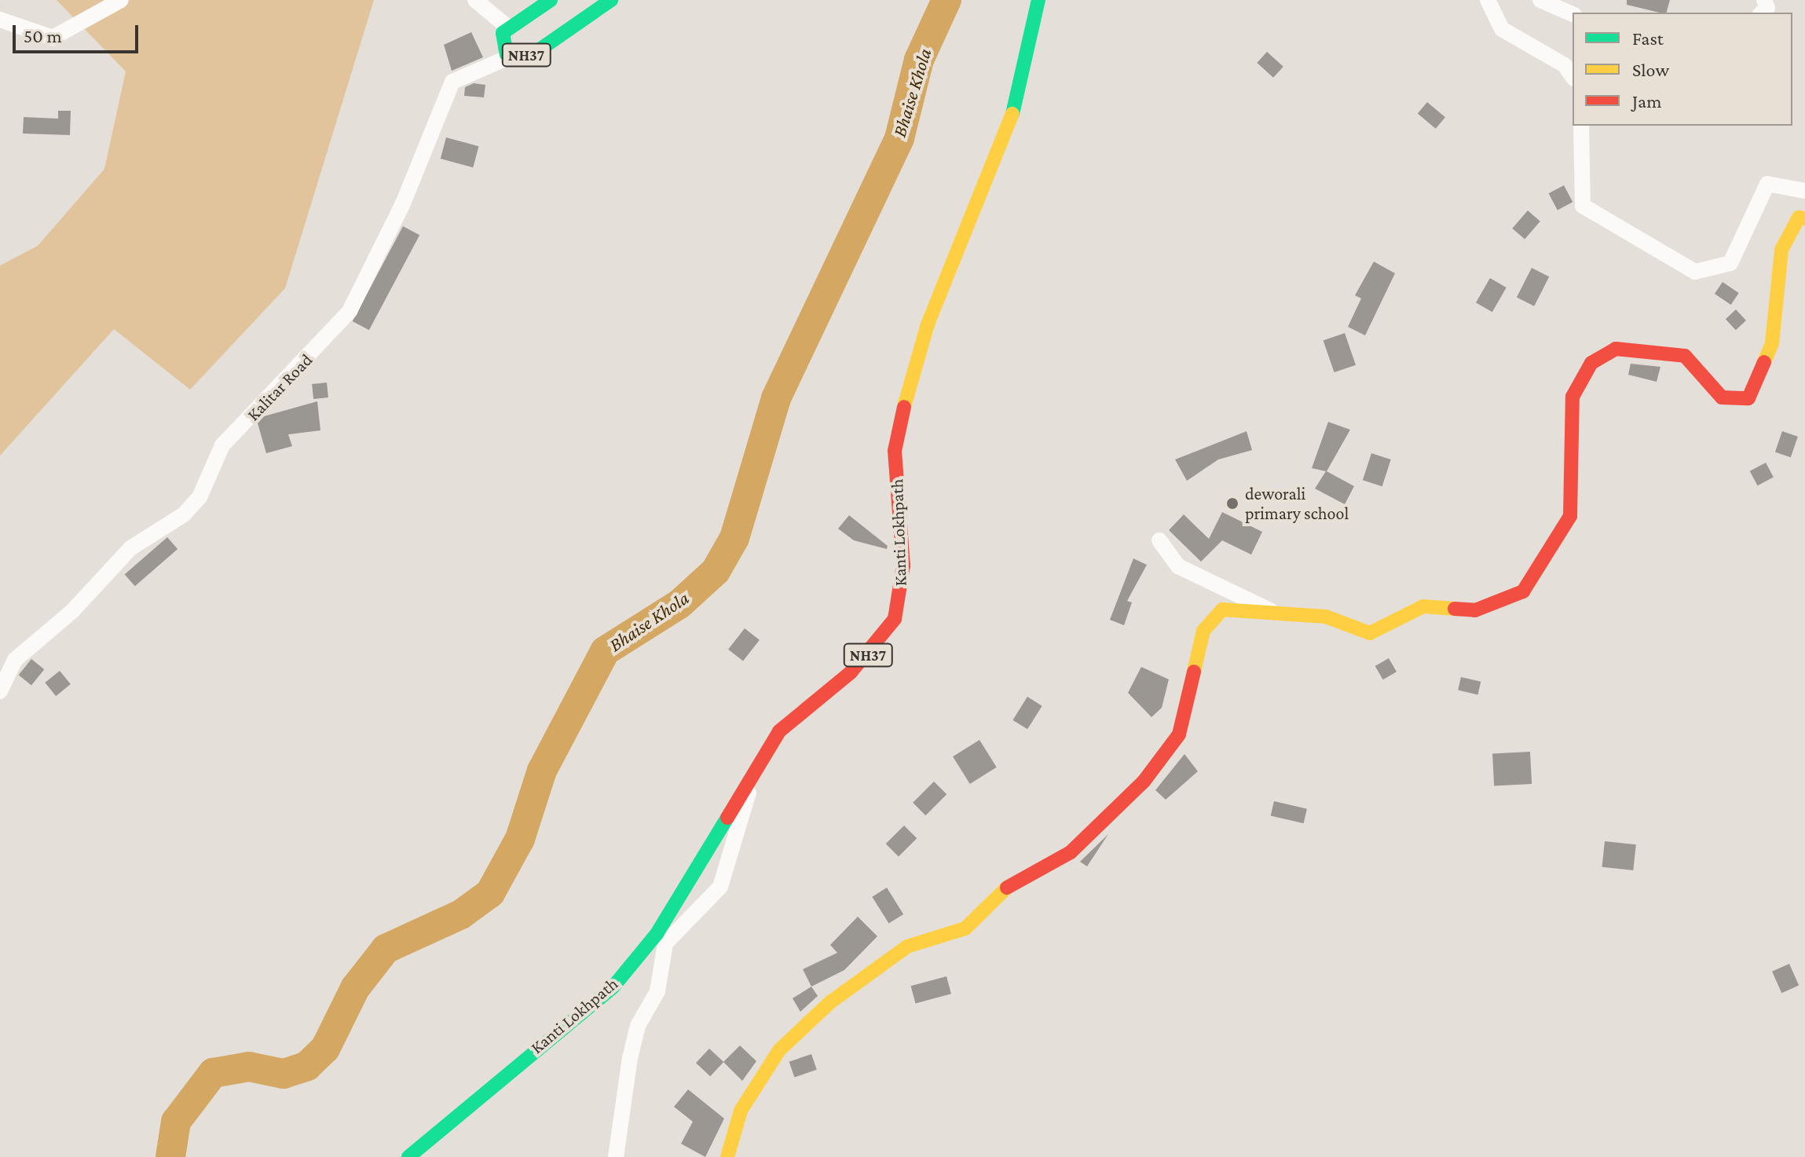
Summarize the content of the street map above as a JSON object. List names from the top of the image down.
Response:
{
  "streets": {
    "street": ["NH37", "Kalitar Road", "Kanti Lokhpath"]
  },
  "crossings": [
    ["NH37", "Kalitar Road"]
  ],
  "water": ["Bhaise Khola"],
  "places": ["deworali primary school"],
  "legend": ["Fast", "Slow", "Jam"],
  "scale_bar": "50 m"
}
